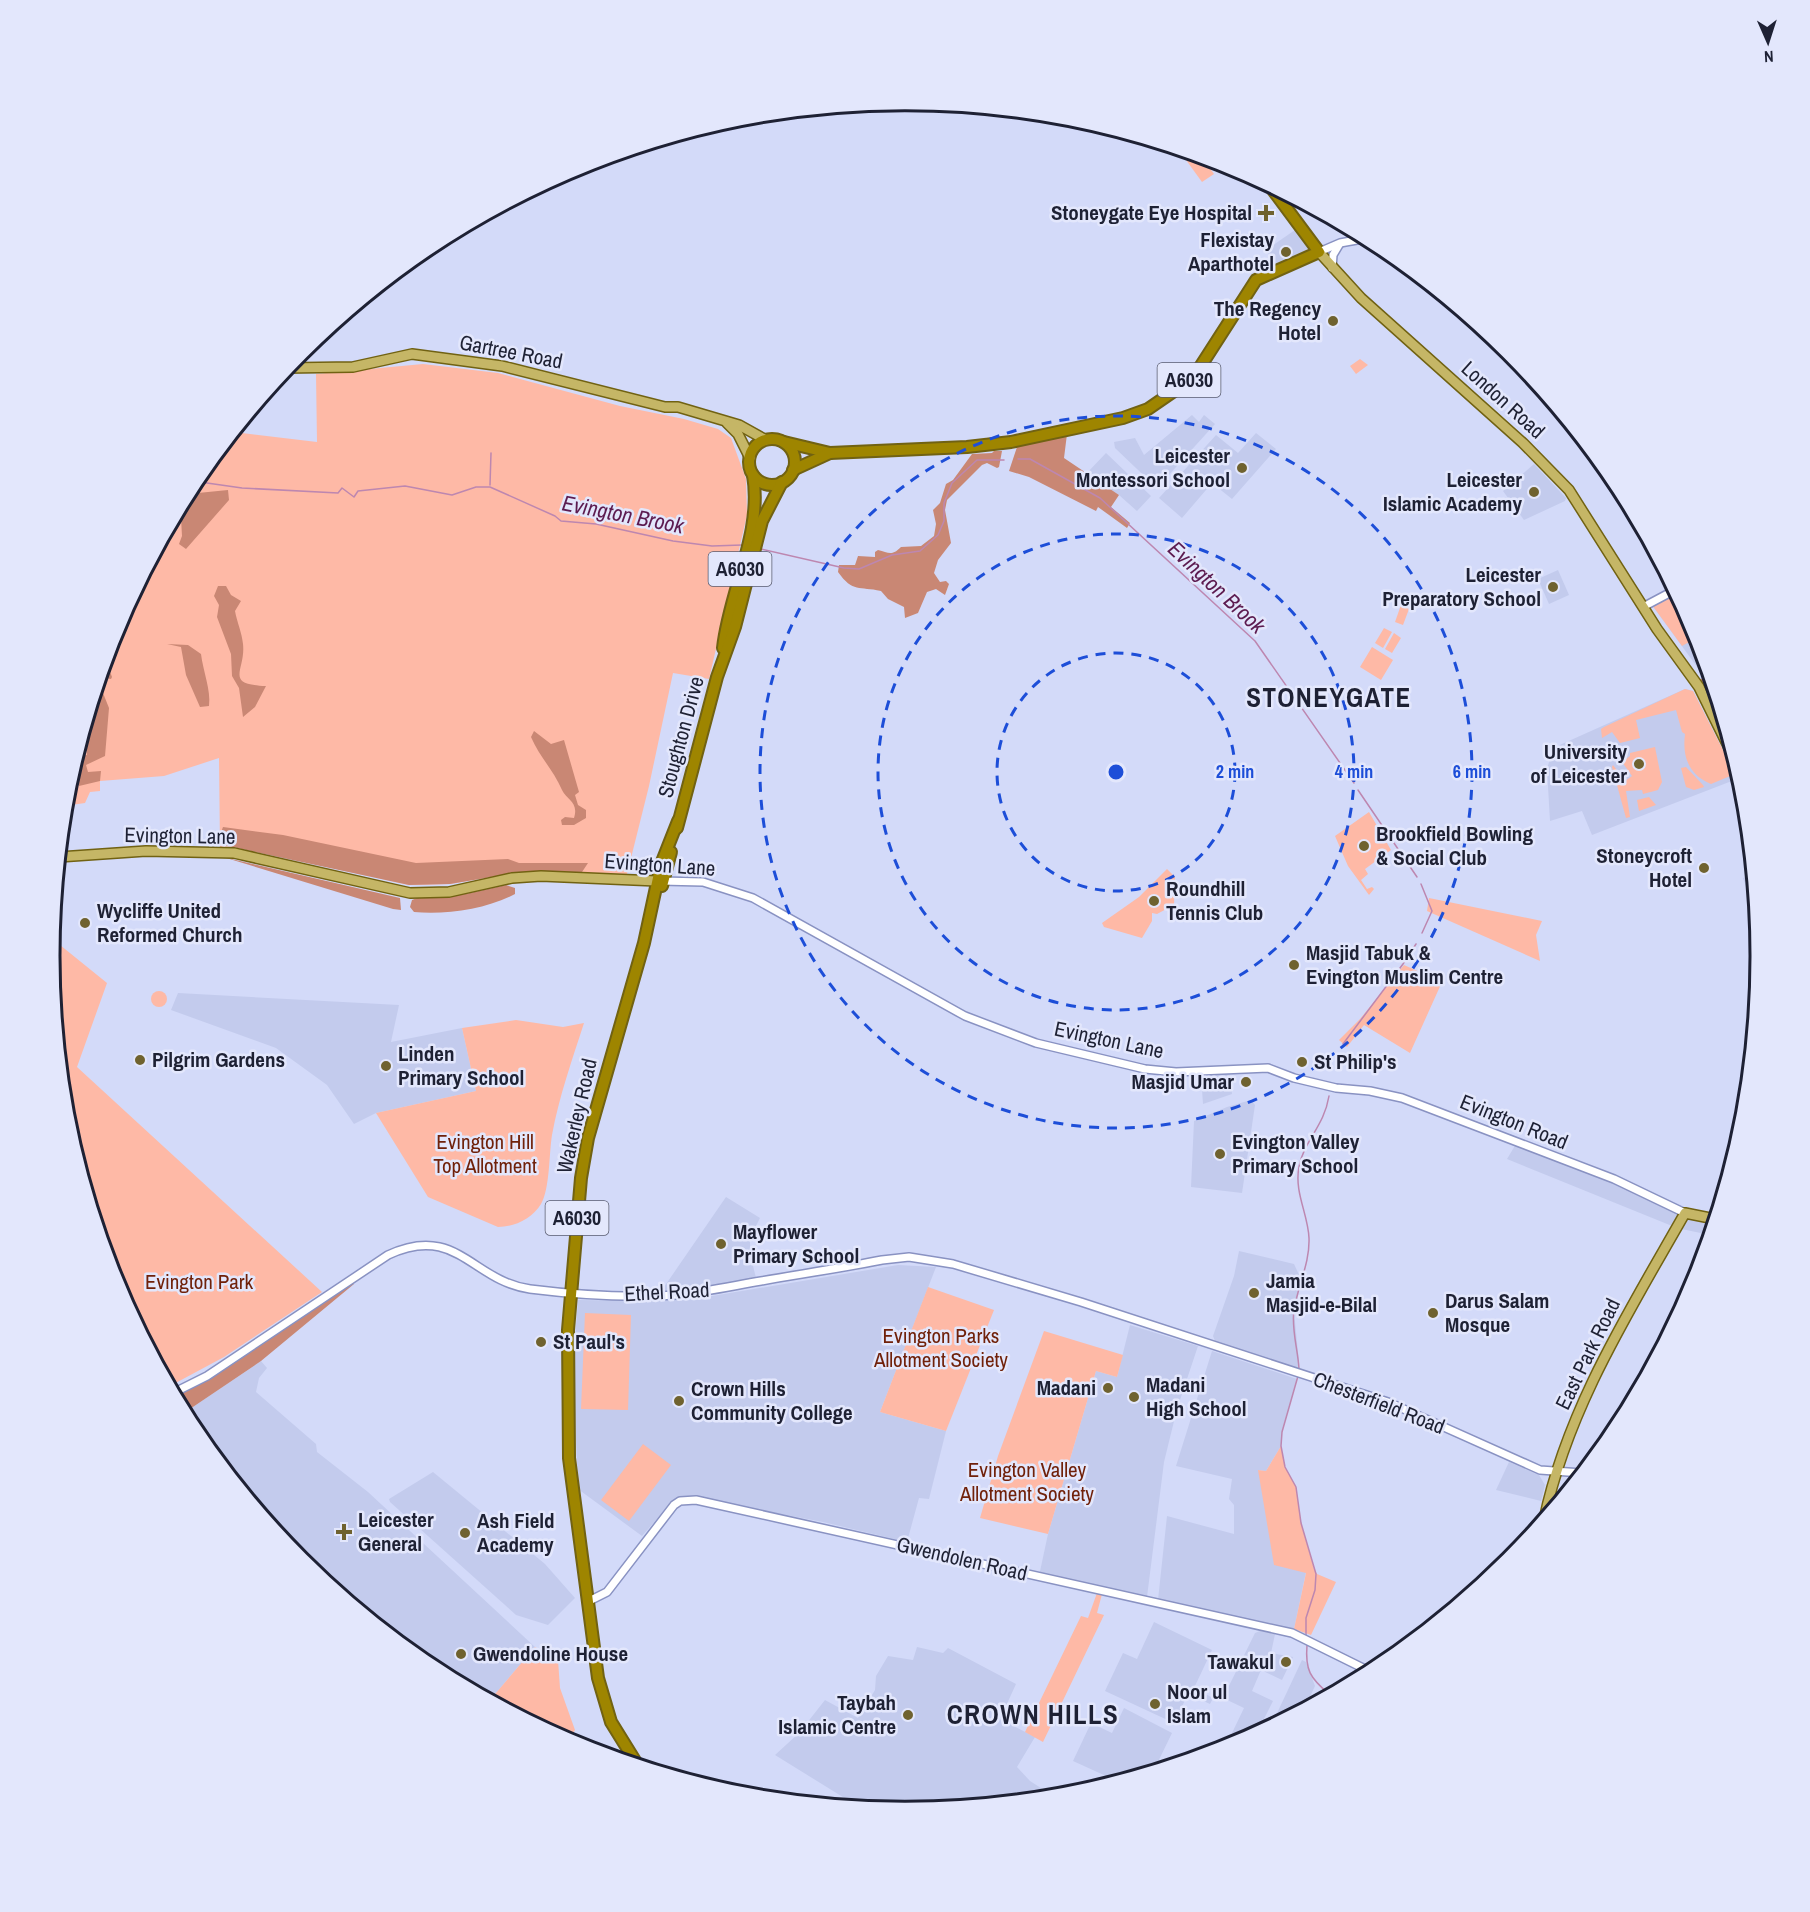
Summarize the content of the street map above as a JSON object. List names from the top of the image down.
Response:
{
  "streets": {
    "highway": [
      "A6030",
      "London Road",
      "Stoughton Drive",
      "Wakerley Road"
    ],
    "main road": [
      "Gartree Road",
      "Evington Lane",
      "Evington Road",
      "East Park Road"
    ],
    "street": ["Ethel Road", "Chesterfield Road", "Gwendolen Road"]
  },
  "crossings": [
    ["Gartree Road", "A6030"],
    ["Gartree Road", "Stoughton Drive"],
    ["A6030", "London Road"],
    ["A6030", "Stoughton Drive"],
    ["A6030", "Wakerley Road"],
    ["A6030", "Gwendolen Road"],
    ["Stoughton Drive", "Evington Lane"],
    ["Stoughton Drive", "Wakerley Road"],
    ["Evington Lane", "Wakerley Road"],
    ["Evington Lane", "Evington Road"],
    ["Wakerley Road", "Ethel Road"],
    ["Wakerley Road", "Gwendolen Road"],
    ["Evington Road", "East Park Road"],
    ["Ethel Road", "Chesterfield Road"],
    ["East Park Road", "Chesterfield Road"]
  ],
  "districts": ["STONEYGATE", "CROWN HILLS"],
  "water": ["Evington Brook"],
  "parks": [
    "Evington Hill Top Allotment",
    "Evington Park",
    "Evington Parks Allotment Society",
    "Evington Valley Allotment Society"
  ],
  "places": {
    "health": ["Stoneygate Eye Hospital", "Leicester General"],
    "other": [
      "Flexistay Aparthotel",
      "The Regency Hotel",
      "Leicester Montessori School",
      "Leicester Islamic Academy",
      "Leicester Preparatory School",
      "University of Leicester",
      "Brookfield Bowling & Social Club",
      "Stoneycroft Hotel",
      "Roundhill Tennis Club",
      "Wycliffe United Reformed Church",
      "Masjid Tabuk & Evington Muslim Centre",
      "Pilgrim Gardens",
      "St Philip's",
      "Linden Primary School",
      "Masjid Umar",
      "Evington Valley Primary School",
      "Mayflower Primary School",
      "Jamia Masjid-e-Bilal",
      "Darus Salam Mosque",
      "St Paul's",
      "Madani",
      "Madani High School",
      "Crown Hills Community College",
      "Ash Field Academy",
      "Gwendoline House",
      "Tawakul",
      "Noor ul Islam",
      "Taybah Islamic Centre"
    ]
  },
  "north": "bottom",
  "rings": ["2 min", "4 min", "6 min"]
}
